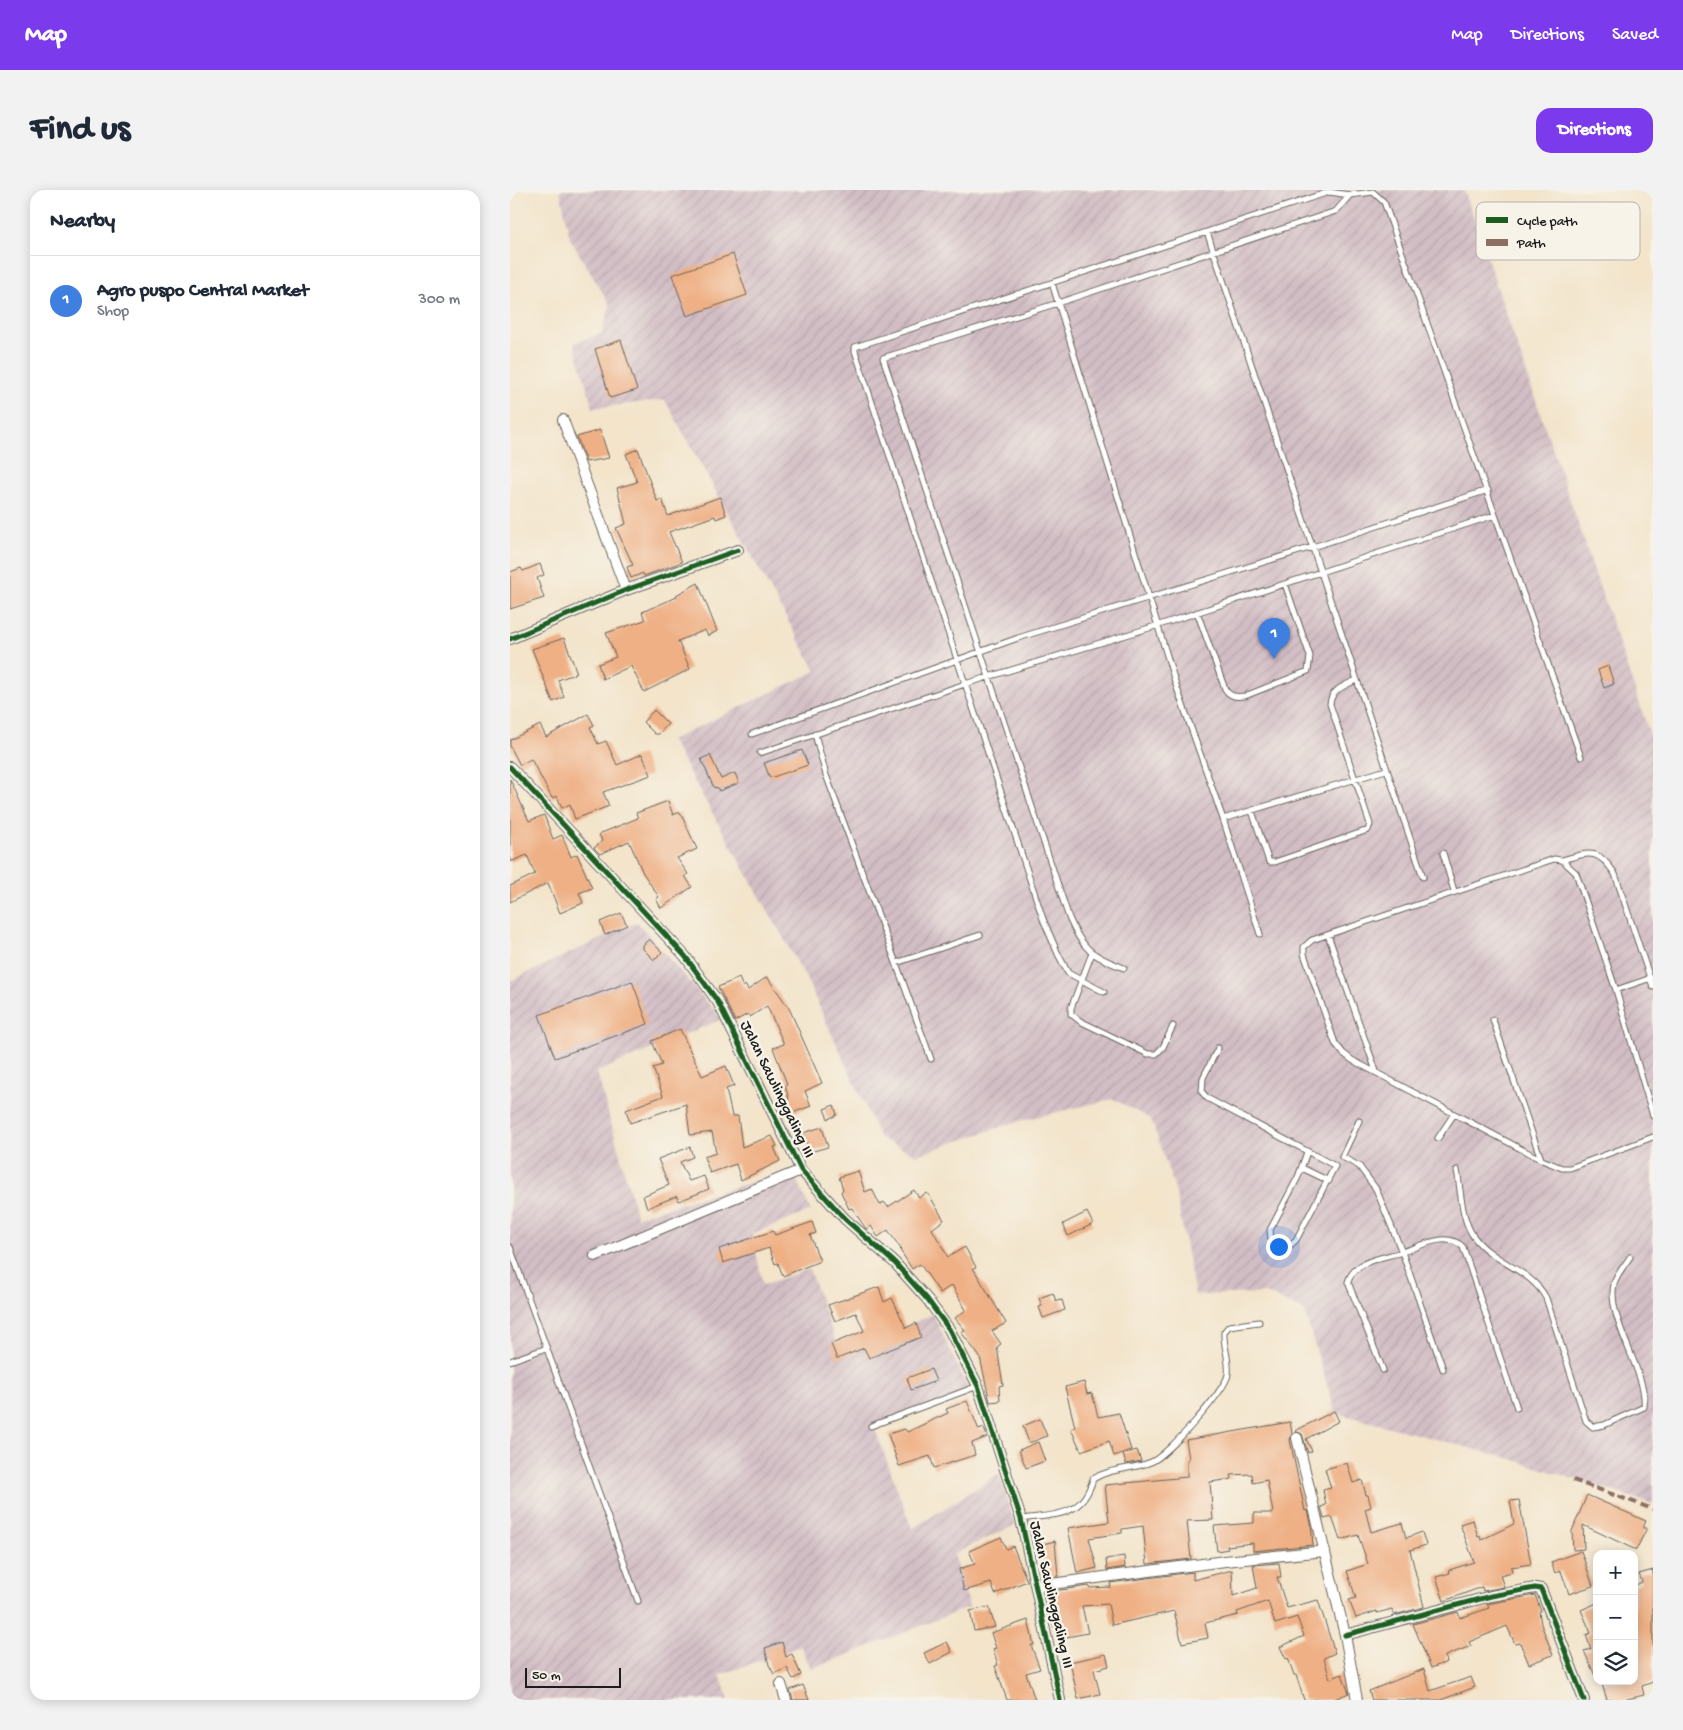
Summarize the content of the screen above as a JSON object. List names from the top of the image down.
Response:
{
  "streets": {
    "street": ["Jalan Sawlinggaling III"]
  },
  "legend": ["Cycle path", "Path"],
  "scale_bar": "50 m",
  "page": {
    "header": "Map",
    "nav": ["Map", "Directions", "Saved"],
    "buttons": "Directions",
    "title": "Find us",
    "heading": "Nearby",
    "list": [
      {
        "mark": "1",
        "name": "Agro puspo Central Market",
        "note": "Shop",
        "value": "300 m"
      }
    ],
    "pins": "1",
    "map_buttons": ["+", "−"],
    "scale": "50 m"
  }
}
